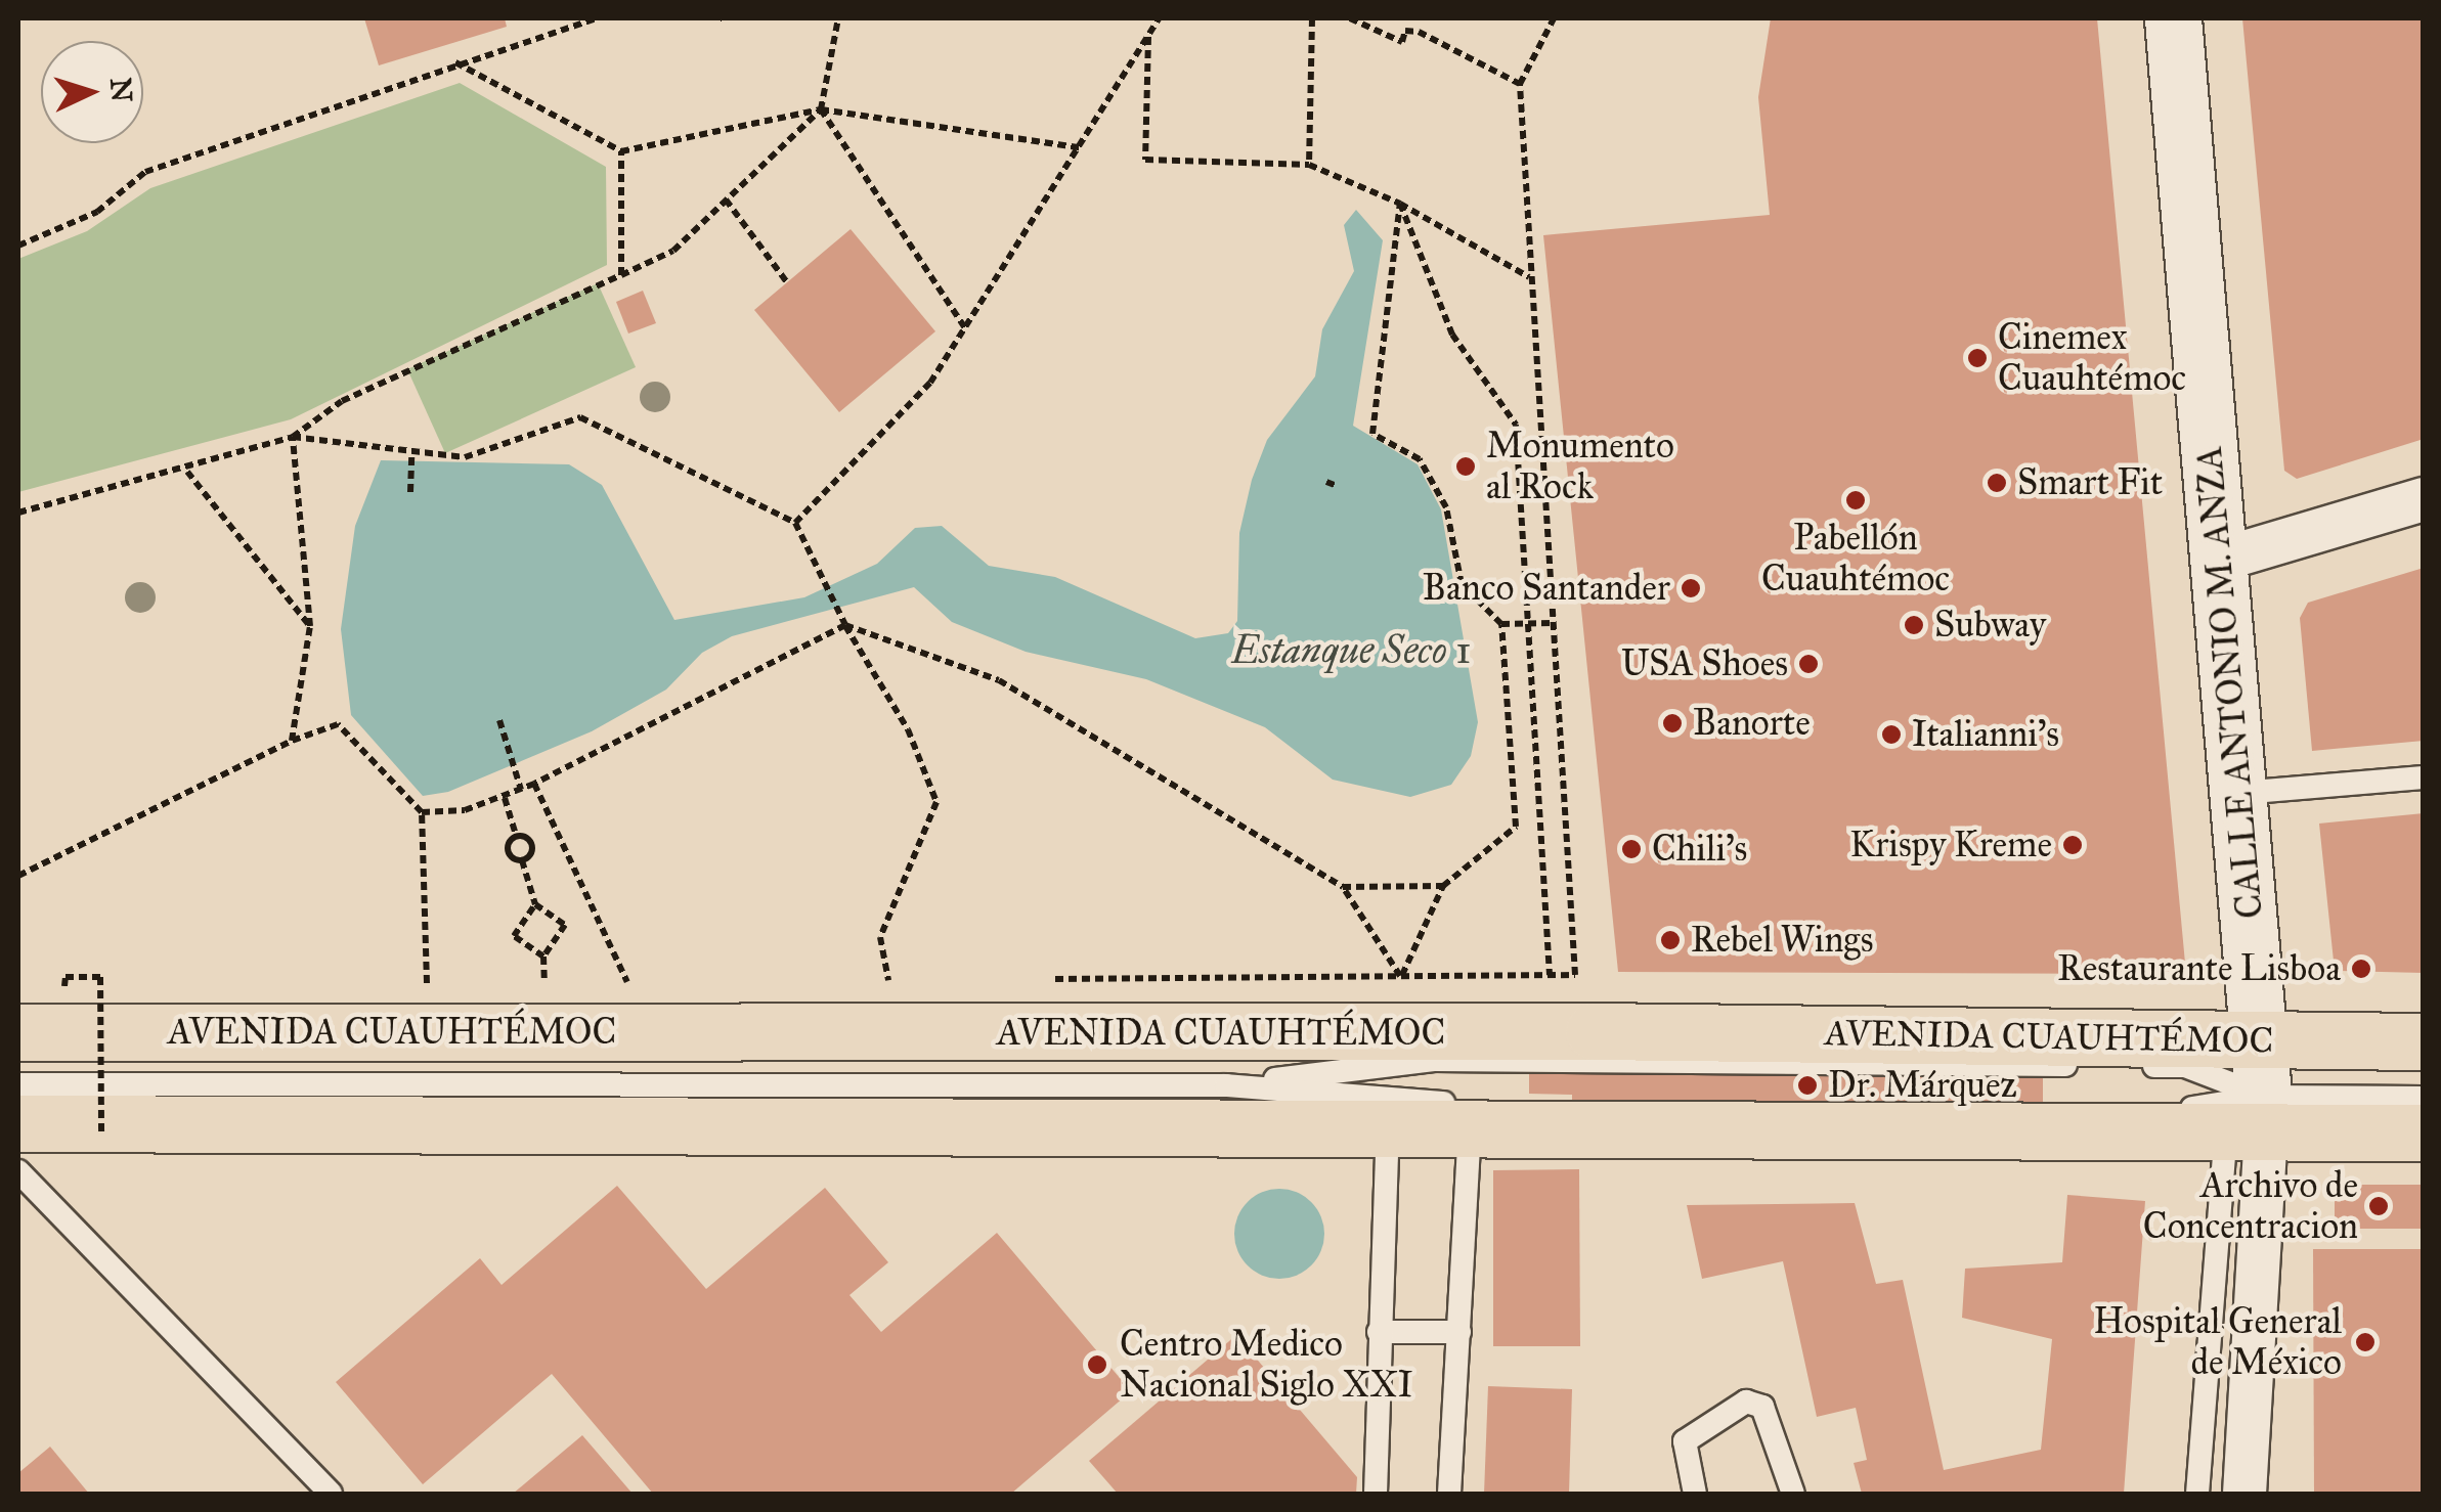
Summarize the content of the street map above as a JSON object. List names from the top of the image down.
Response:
{
  "streets": {
    "main road": ["AVENIDA CUAUHTÉMOC"],
    "street": ["CALLE ANTONIO M. ANZA"]
  },
  "crossings": [
    ["CALLE ANTONIO M. ANZA", "AVENIDA CUAUHTÉMOC"]
  ],
  "water": ["Estanque Seco 1"],
  "places": [
    "Cinemex Cuauhtémoc",
    "Monumento al Rock",
    "Smart Fit",
    "Pabellón Cuauhtémoc",
    "Banco Santander",
    "Subway",
    "USA Shoes",
    "Banorte",
    "Italianni's",
    "Krispy Kreme",
    "Chili's",
    "Rebel Wings",
    "Restaurante Lisboa",
    "Dr. Márquez",
    "Archivo de Concentracion",
    "Hospital General de México",
    "Centro Medico Nacional Siglo XXI"
  ],
  "north": "right"
}
